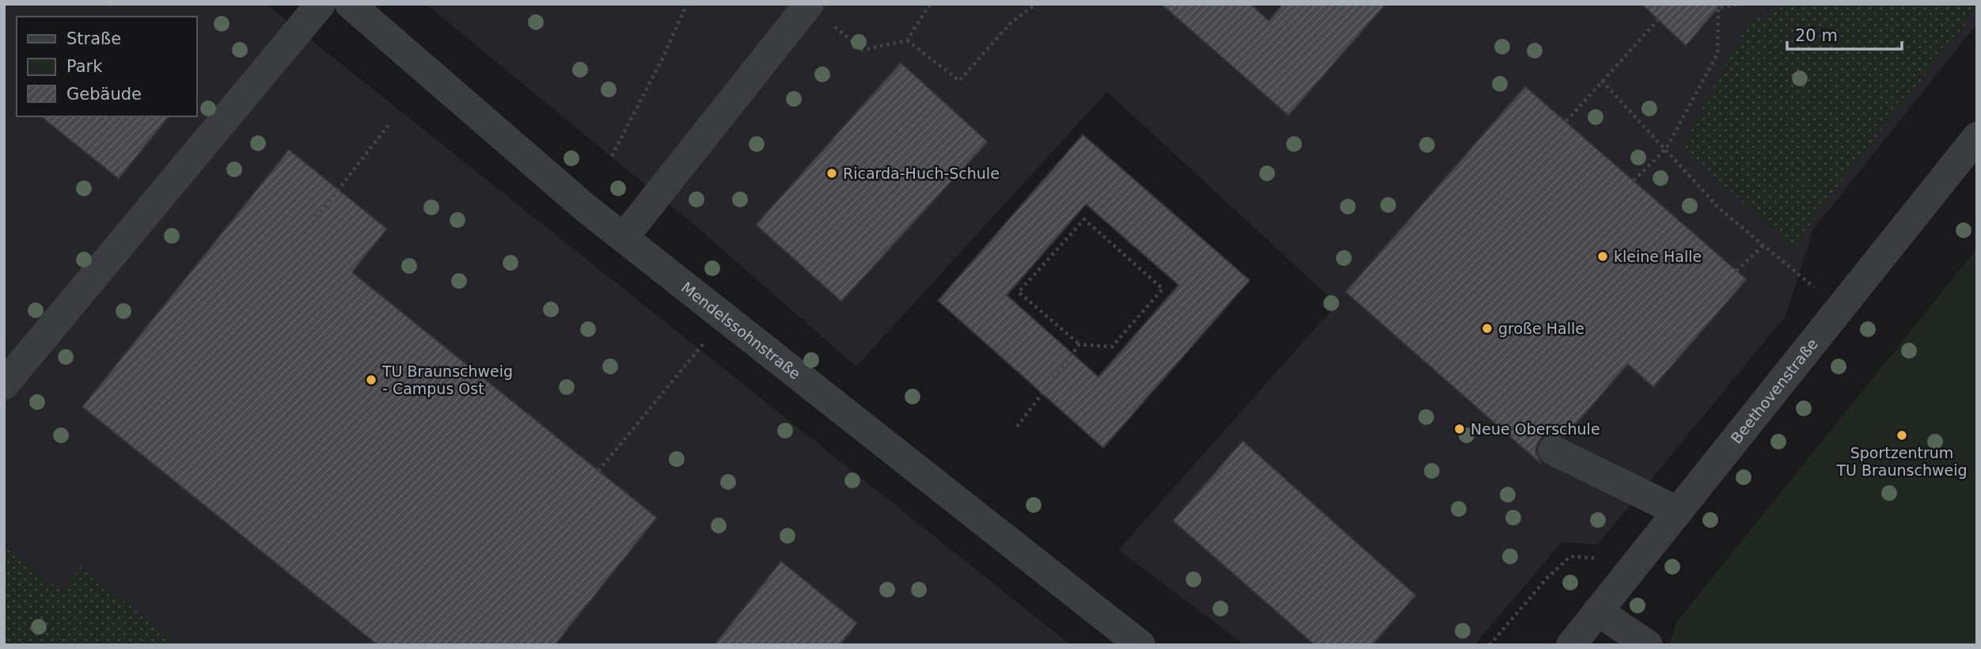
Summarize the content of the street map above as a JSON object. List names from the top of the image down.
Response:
{
  "streets": {
    "street": ["Mendelssohnstraße", "Beethovenstraße"]
  },
  "places": [
    "Ricarda-Huch-Schule",
    "kleine Halle",
    "große Halle",
    "TU Braunschweig - Campus Ost",
    "Neue Oberschule",
    "Sportzentrum TU Braunschweig"
  ],
  "legend": ["Straße", "Park", "Gebäude"],
  "scale_bar": "20 m"
}
